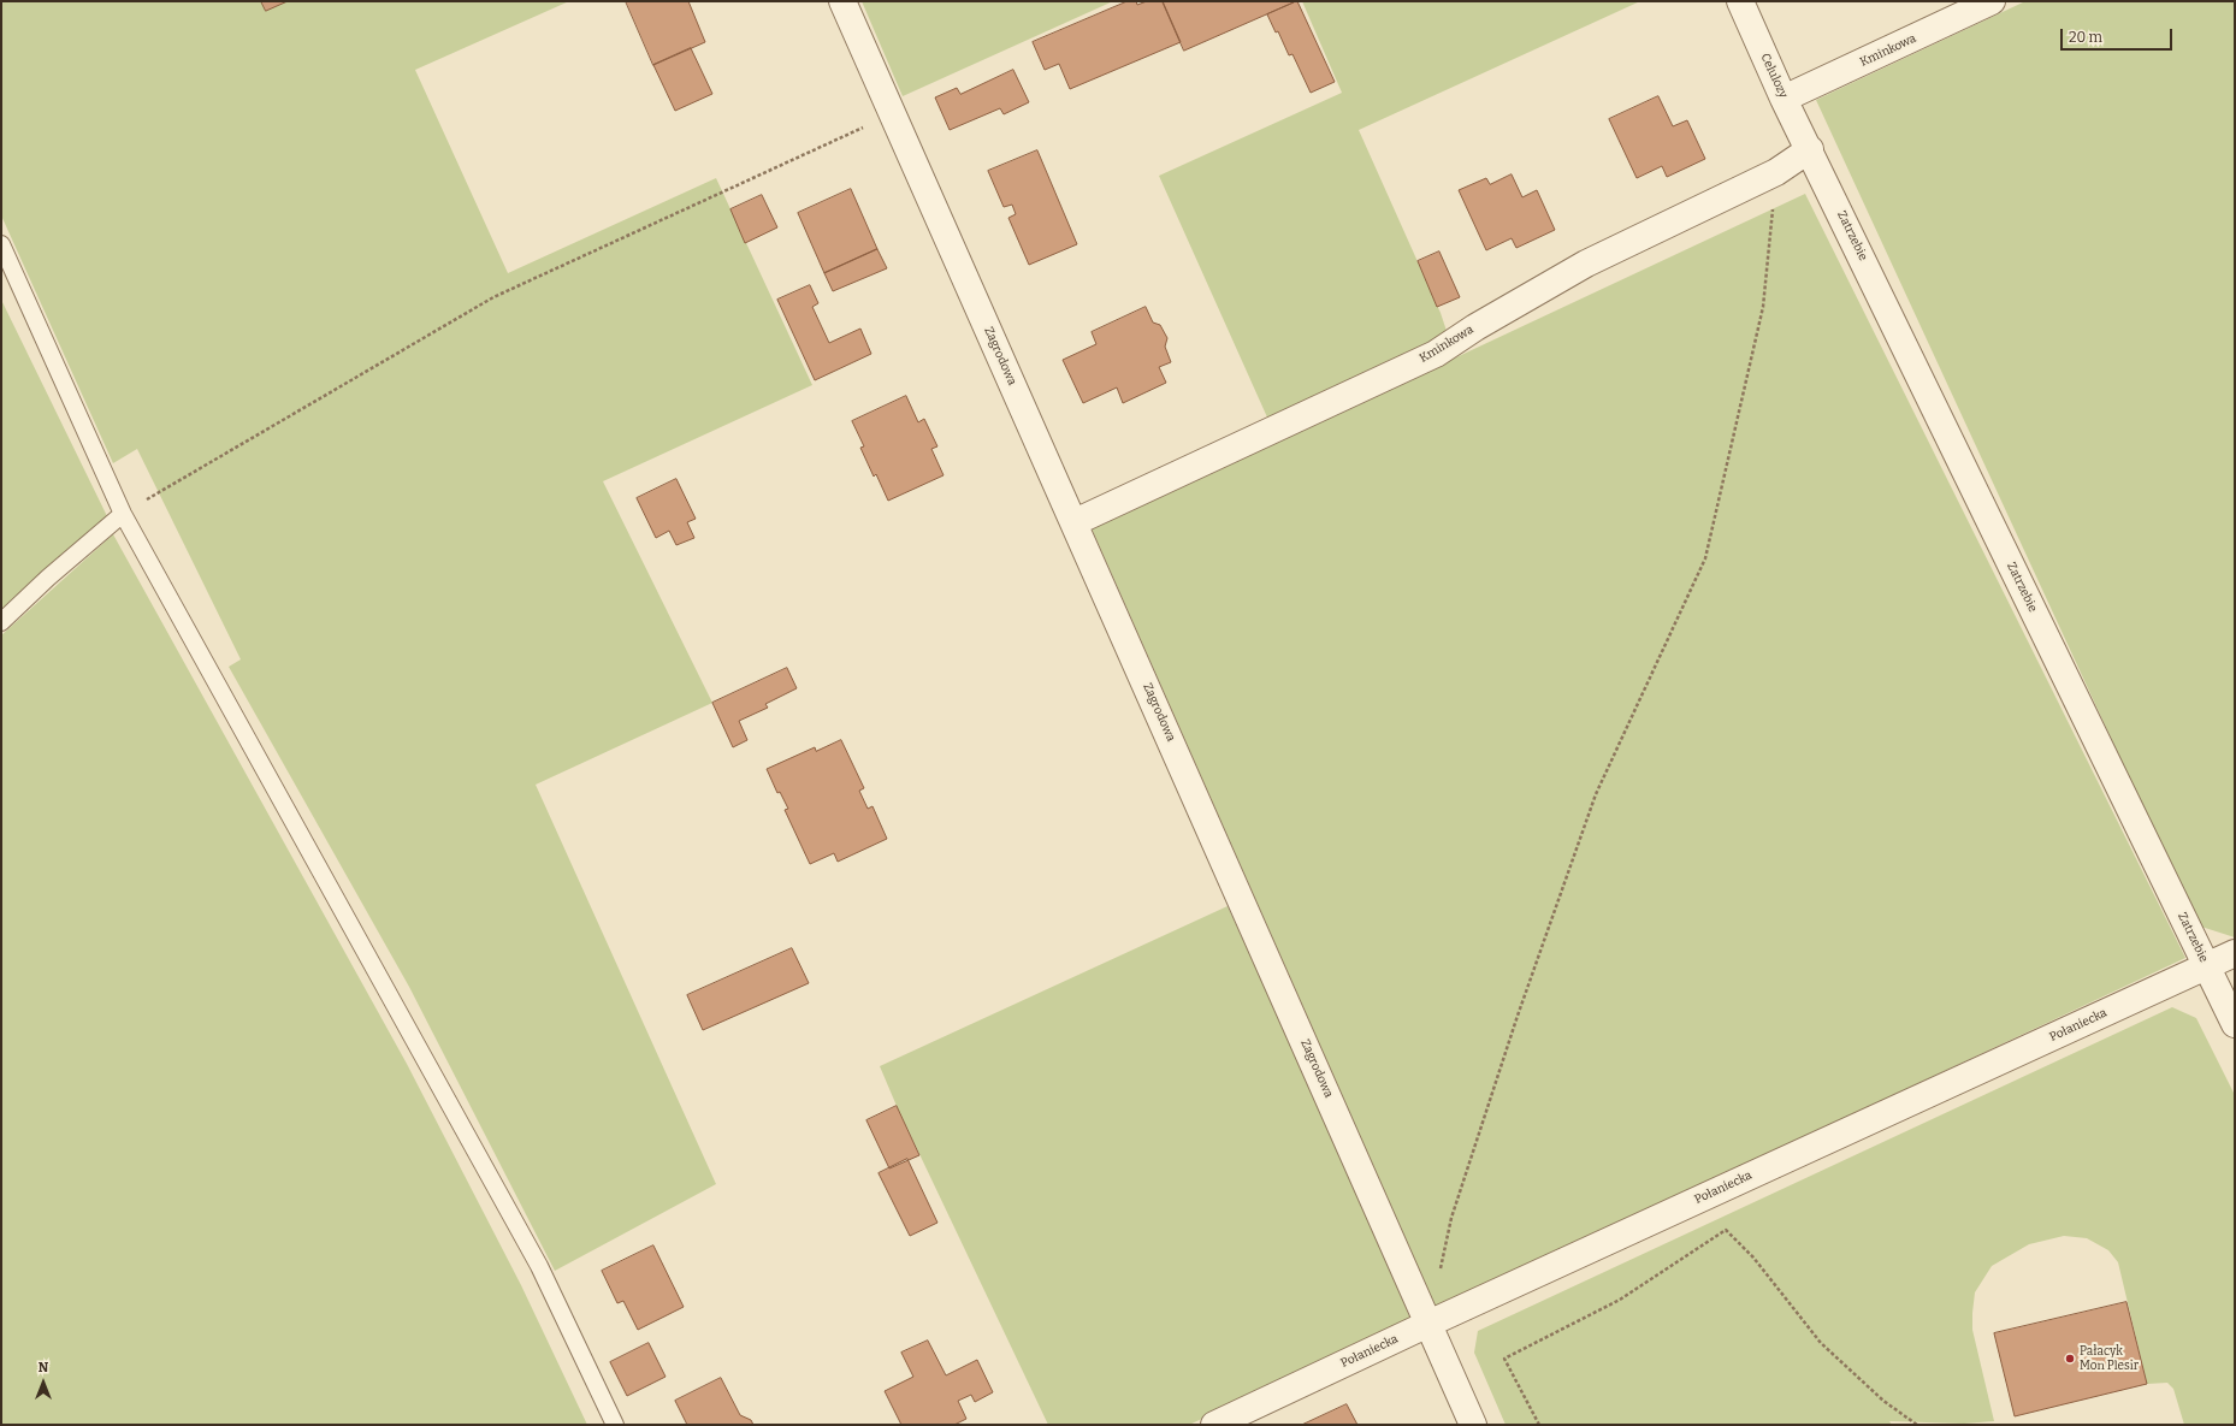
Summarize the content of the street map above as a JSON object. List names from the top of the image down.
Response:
{
  "streets": {
    "street": [
      "Kminkowa",
      "Celulozy",
      "Zatrzebie",
      "Zagrodowa",
      "Połaniecka"
    ]
  },
  "crossings": [
    ["Kminkowa", "Celulozy"],
    ["Kminkowa", "Zatrzebie"],
    ["Kminkowa", "Zagrodowa"],
    ["Celulozy", "Zatrzebie"],
    ["Zatrzebie", "Połaniecka"],
    ["Zagrodowa", "Połaniecka"]
  ],
  "places": ["Pałacyk Mon Plesir"],
  "scale_bar": "20 m",
  "north": "top"
}
